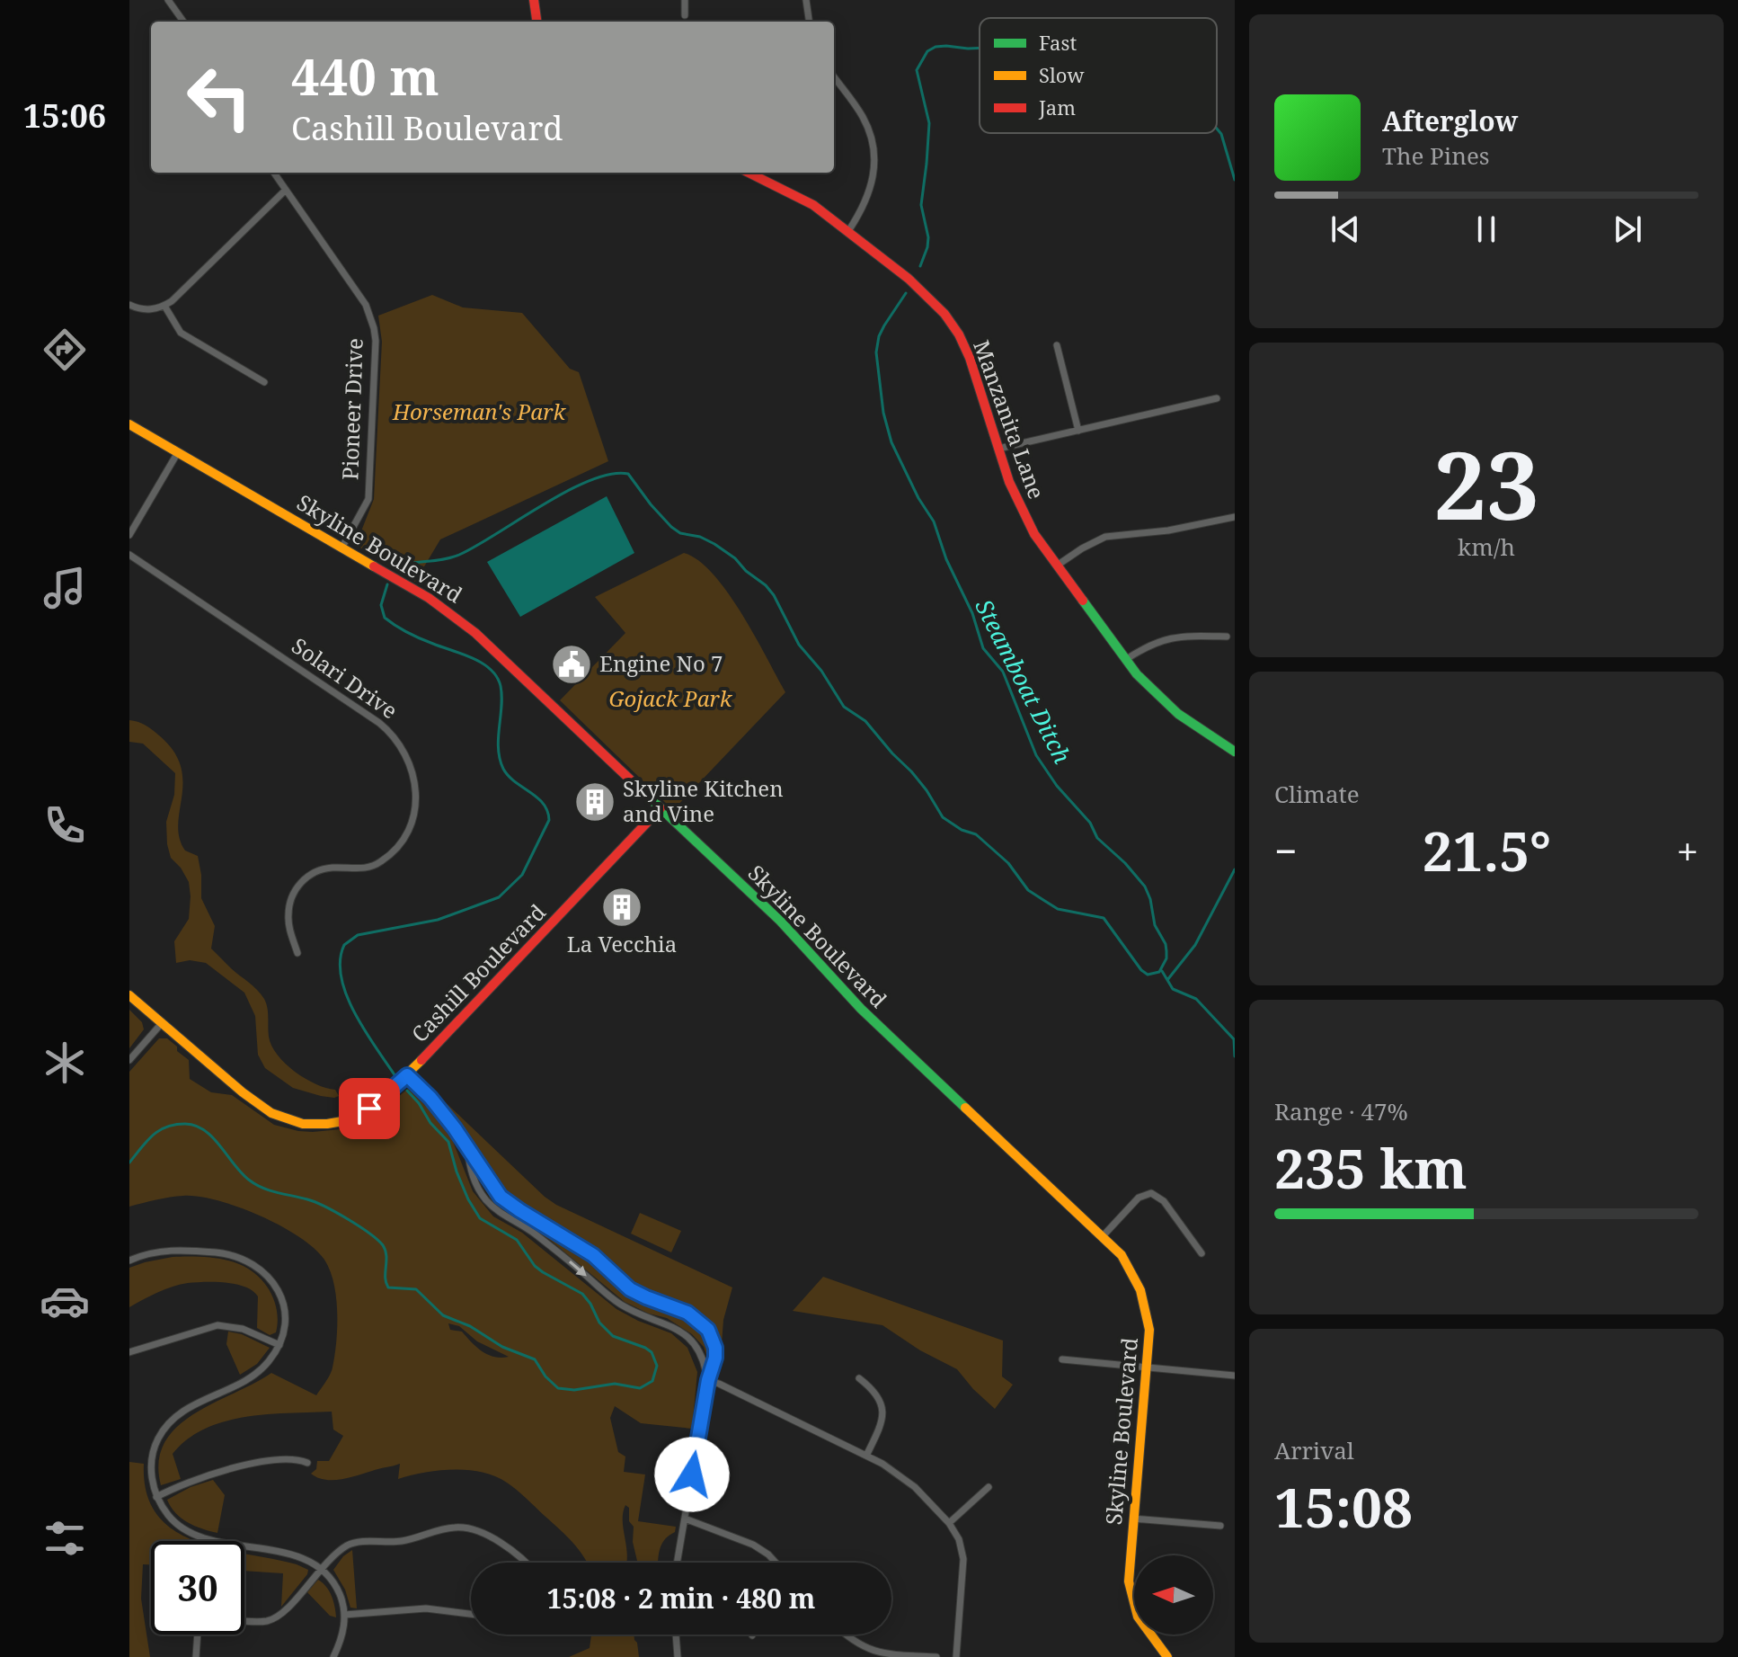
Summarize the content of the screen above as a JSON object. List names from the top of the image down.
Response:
{
  "streets": {
    "street": [
      "Pioneer Drive",
      "Manzanita Lane",
      "Skyline Boulevard",
      "Solari Drive",
      "Cashill Boulevard"
    ]
  },
  "crossings": [
    ["Pioneer Drive", "Skyline Boulevard"],
    ["Skyline Boulevard", "Cashill Boulevard"]
  ],
  "water": ["Steamboat Ditch"],
  "parks": ["Horseman's Park", "Gojack Park"],
  "places": {
    "public building": ["Engine No 7"],
    "building": ["Skyline Kitchen and Vine", "La Vecchia"]
  },
  "legend": ["Fast", "Slow", "Jam"],
  "north": "left",
  "page": {
    "tabs": "15:06",
    "turn": ["440 m", "Cashill Boulevard"],
    "song": ["Afterglow", "The Pines"],
    "tile": [
      ["23", "km/h"],
      "Climate",
      ["Range · 47%", "235 km"],
      ["Arrival", "15:08"]
    ],
    "heat": ["−", "21.5°", "+"],
    "limit": "30",
    "trip": "15:08 · 2 min · 480 m"
  }
}
